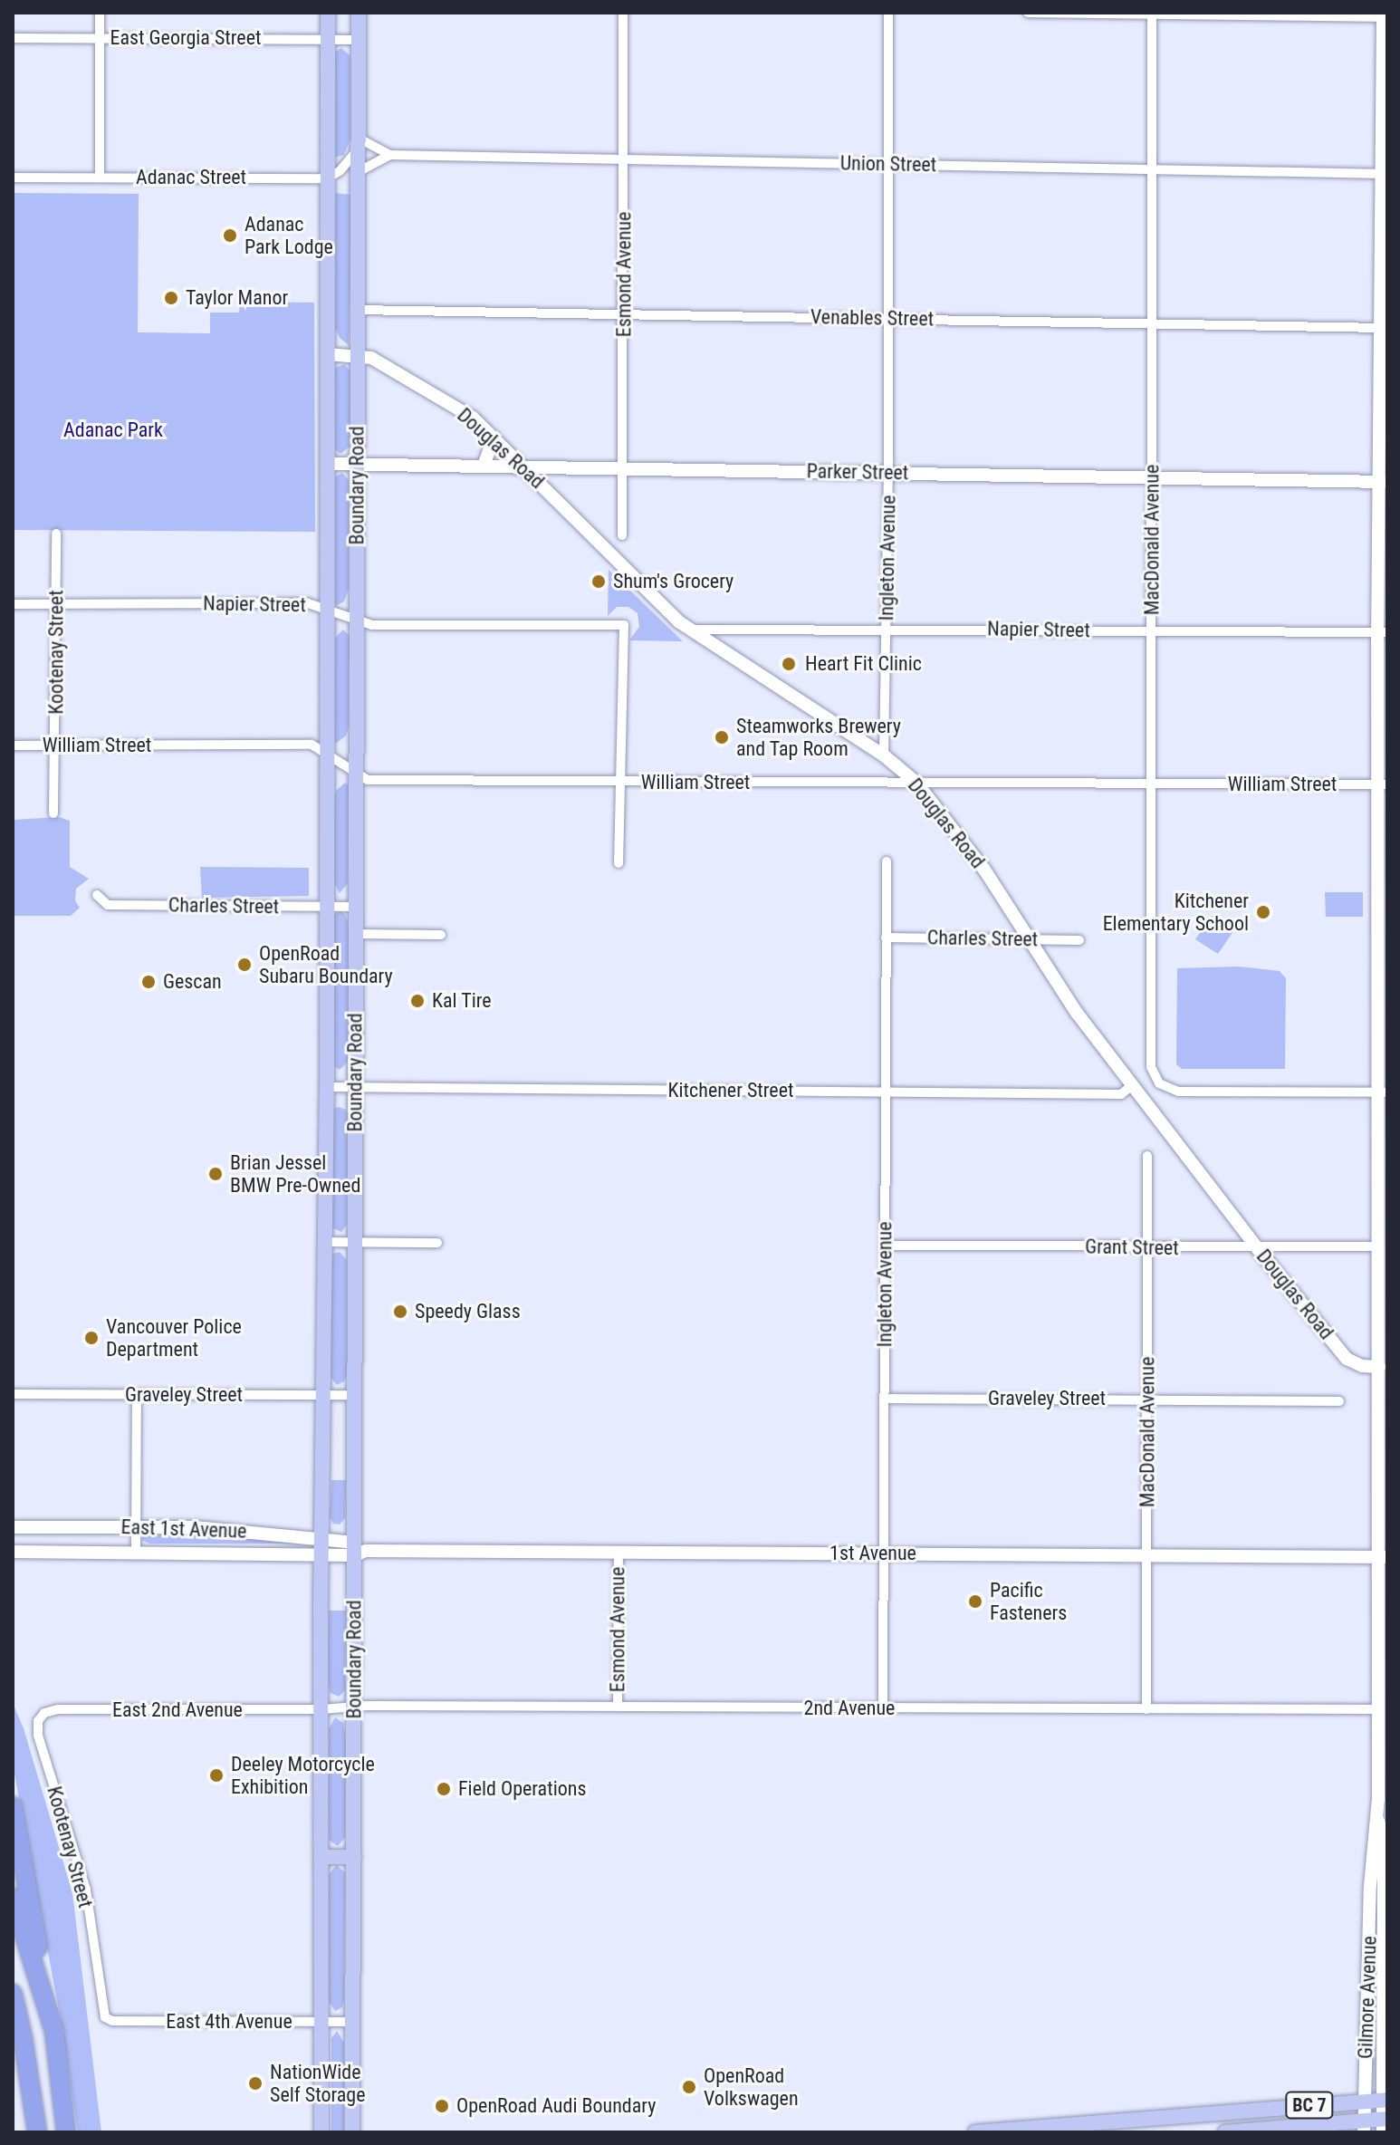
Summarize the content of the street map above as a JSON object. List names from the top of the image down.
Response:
{
  "streets": {
    "main road": ["Boundary Road", "BC 7"],
    "street": [
      "East Georgia Street",
      "Union Street",
      "Adanac Street",
      "Esmond Avenue",
      "Venables Street",
      "Douglas Road",
      "Parker Street",
      "MacDonald Avenue",
      "Ingleton Avenue",
      "Napier Street",
      "Kootenay Street",
      "William Street",
      "Charles Street",
      "Kitchener Street",
      "Grant Street",
      "Graveley Street",
      "East 1st Avenue",
      "1st Avenue",
      "2nd Avenue",
      "East 2nd Avenue",
      "Gilmore Avenue",
      "East 4th Avenue"
    ]
  },
  "crossings": [
    ["East Georgia Street", "Boundary Road"],
    ["Union Street", "Esmond Avenue"],
    ["Union Street", "Boundary Road"],
    ["Union Street", "MacDonald Avenue"],
    ["Union Street", "Ingleton Avenue"],
    ["Union Street", "Gilmore Avenue"],
    ["Adanac Street", "Boundary Road"],
    ["Esmond Avenue", "Venables Street"],
    ["Esmond Avenue", "Parker Street"],
    ["Esmond Avenue", "1st Avenue"],
    ["Esmond Avenue", "2nd Avenue"],
    ["Venables Street", "Boundary Road"],
    ["Venables Street", "MacDonald Avenue"],
    ["Venables Street", "Ingleton Avenue"],
    ["Venables Street", "Gilmore Avenue"],
    ["Douglas Road", "Parker Street"],
    ["Douglas Road", "Boundary Road"],
    ["Douglas Road", "Ingleton Avenue"],
    ["Douglas Road", "Napier Street"],
    ["Douglas Road", "William Street"],
    ["Douglas Road", "Charles Street"],
    ["Douglas Road", "Kitchener Street"],
    ["Douglas Road", "Grant Street"],
    ["Douglas Road", "Gilmore Avenue"],
    ["Parker Street", "Boundary Road"],
    ["Parker Street", "MacDonald Avenue"],
    ["Parker Street", "Ingleton Avenue"],
    ["Parker Street", "Gilmore Avenue"],
    ["Boundary Road", "Napier Street"],
    ["Boundary Road", "William Street"],
    ["Boundary Road", "Charles Street"],
    ["Boundary Road", "Kitchener Street"],
    ["Boundary Road", "Graveley Street"],
    ["Boundary Road", "East 1st Avenue"],
    ["Boundary Road", "1st Avenue"],
    ["Boundary Road", "2nd Avenue"],
    ["Boundary Road", "East 2nd Avenue"],
    ["Boundary Road", "East 4th Avenue"],
    ["MacDonald Avenue", "Napier Street"],
    ["MacDonald Avenue", "William Street"],
    ["MacDonald Avenue", "Grant Street"],
    ["MacDonald Avenue", "Graveley Street"],
    ["MacDonald Avenue", "1st Avenue"],
    ["MacDonald Avenue", "2nd Avenue"],
    ["MacDonald Avenue", "Gilmore Avenue"],
    ["Ingleton Avenue", "Napier Street"],
    ["Ingleton Avenue", "Charles Street"],
    ["Ingleton Avenue", "Kitchener Street"],
    ["Ingleton Avenue", "Grant Street"],
    ["Ingleton Avenue", "Graveley Street"],
    ["Ingleton Avenue", "1st Avenue"],
    ["Ingleton Avenue", "2nd Avenue"],
    ["Napier Street", "Kootenay Street"],
    ["Napier Street", "William Street"],
    ["Napier Street", "Gilmore Avenue"],
    ["Kootenay Street", "William Street"],
    ["Kootenay Street", "East 2nd Avenue"],
    ["Kootenay Street", "East 4th Avenue"],
    ["William Street", "Gilmore Avenue"],
    ["Grant Street", "Gilmore Avenue"],
    ["East 1st Avenue", "1st Avenue"],
    ["1st Avenue", "Gilmore Avenue"],
    ["2nd Avenue", "East 2nd Avenue"],
    ["2nd Avenue", "Gilmore Avenue"],
    ["Gilmore Avenue", "BC 7"]
  ],
  "parks": ["Adanac Park"],
  "places": [
    "Adanac Park Lodge",
    "Taylor Manor",
    "Shum's Grocery",
    "Heart Fit Clinic",
    "Steamworks Brewery and Tap Room",
    "Kitchener Elementary School",
    "OpenRoad Subaru Boundary",
    "Gescan",
    "Kal Tire",
    "Brian Jessel BMW Pre-Owned",
    "Speedy Glass",
    "Vancouver Police Department",
    "Pacific Fasteners",
    "Deeley Motorcycle Exhibition",
    "Field Operations",
    "NationWide Self Storage",
    "OpenRoad Volkswagen",
    "OpenRoad Audi Boundary"
  ]
}
